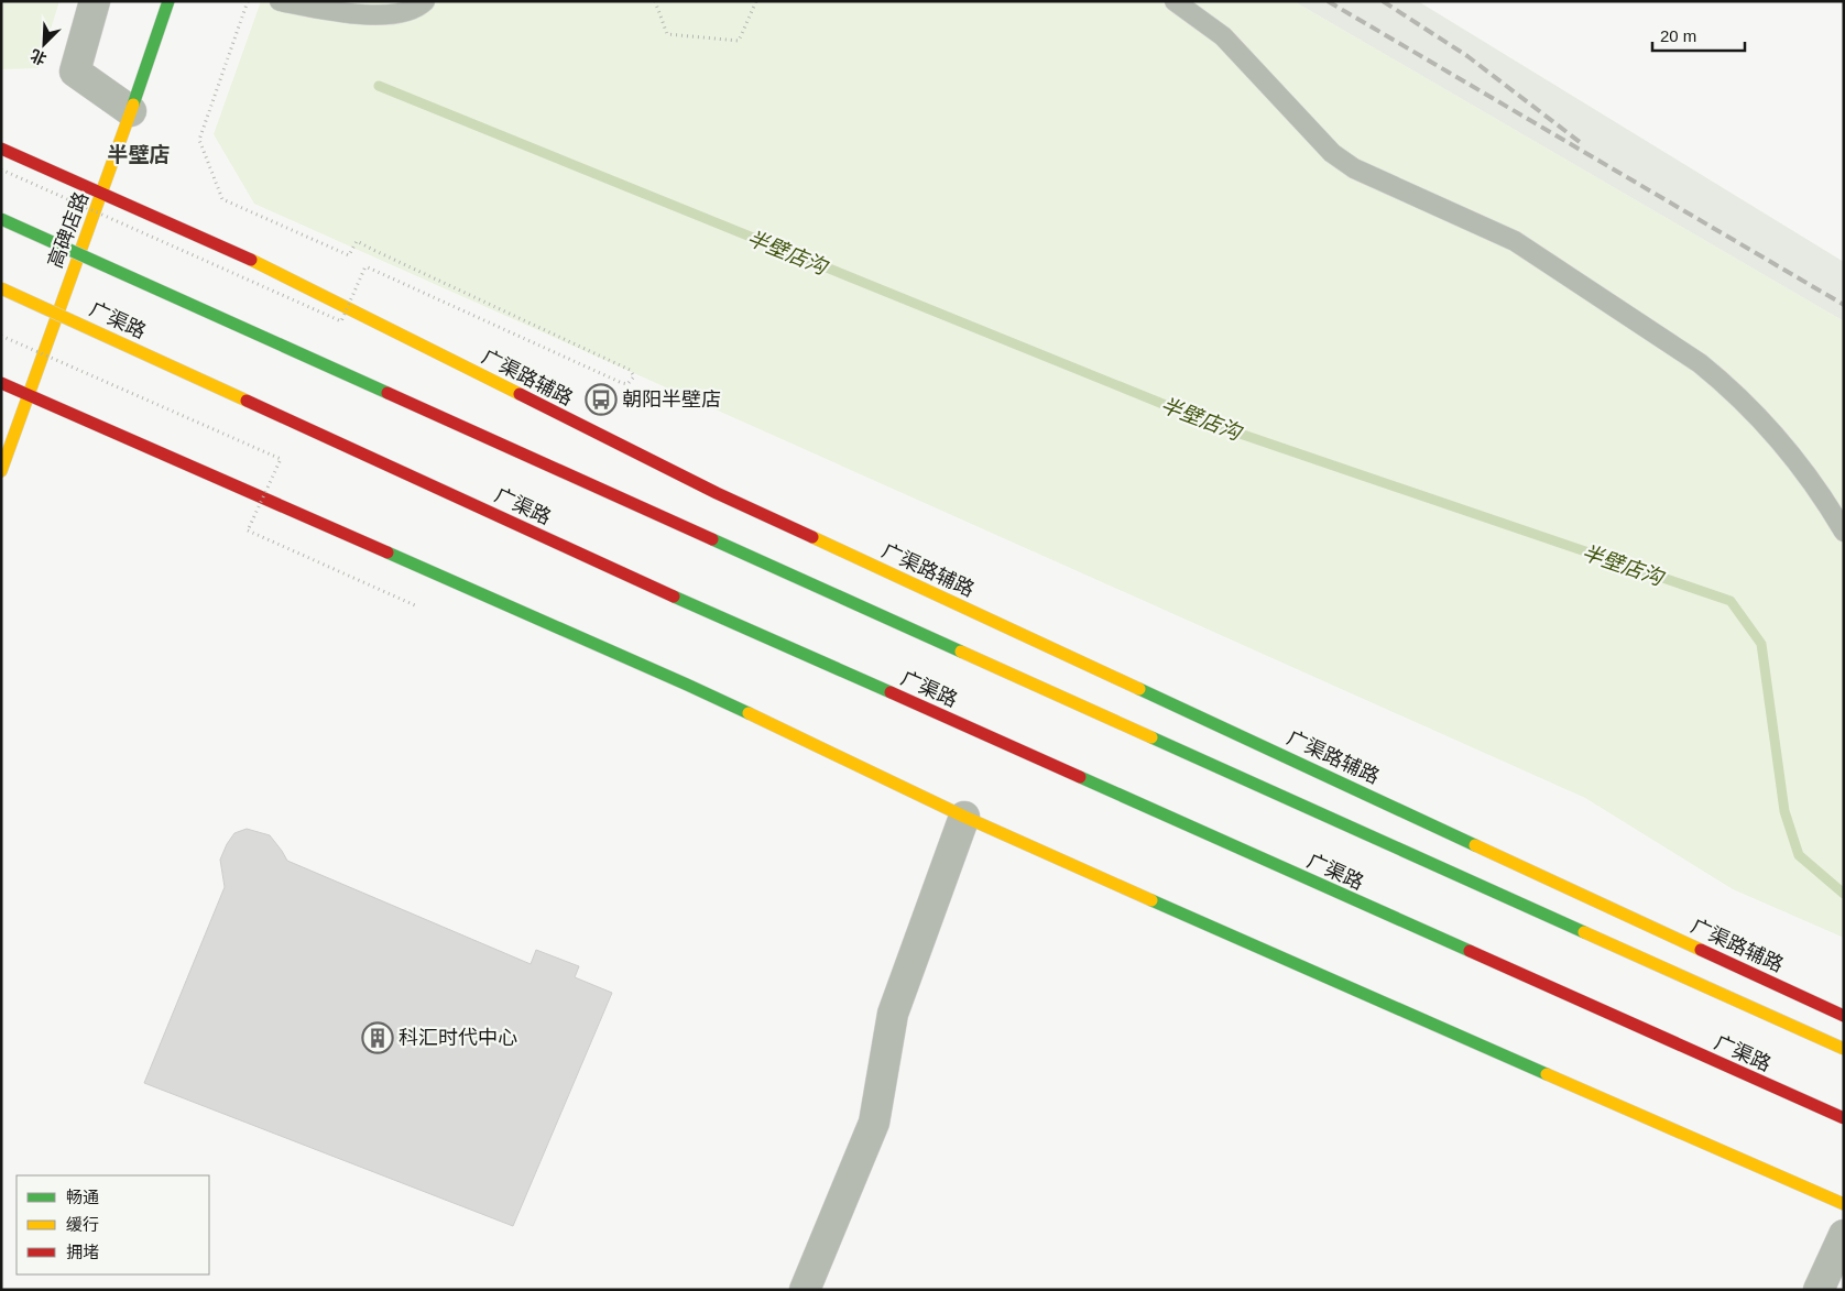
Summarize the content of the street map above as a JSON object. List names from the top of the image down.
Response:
{
  "streets": {
    "main road": ["高碑店路", "广渠路", "广渠路辅路"]
  },
  "crossings": [
    ["高碑店路", "广渠路辅路"]
  ],
  "districts": ["半壁店"],
  "water": ["半壁店沟"],
  "places": {
    "bus stop": ["朝阳半壁店"],
    "building": ["科汇时代中心"]
  },
  "legend": ["畅通", "缓行", "拥堵"],
  "scale_bar": "20 m",
  "north": "bottom left"
}
